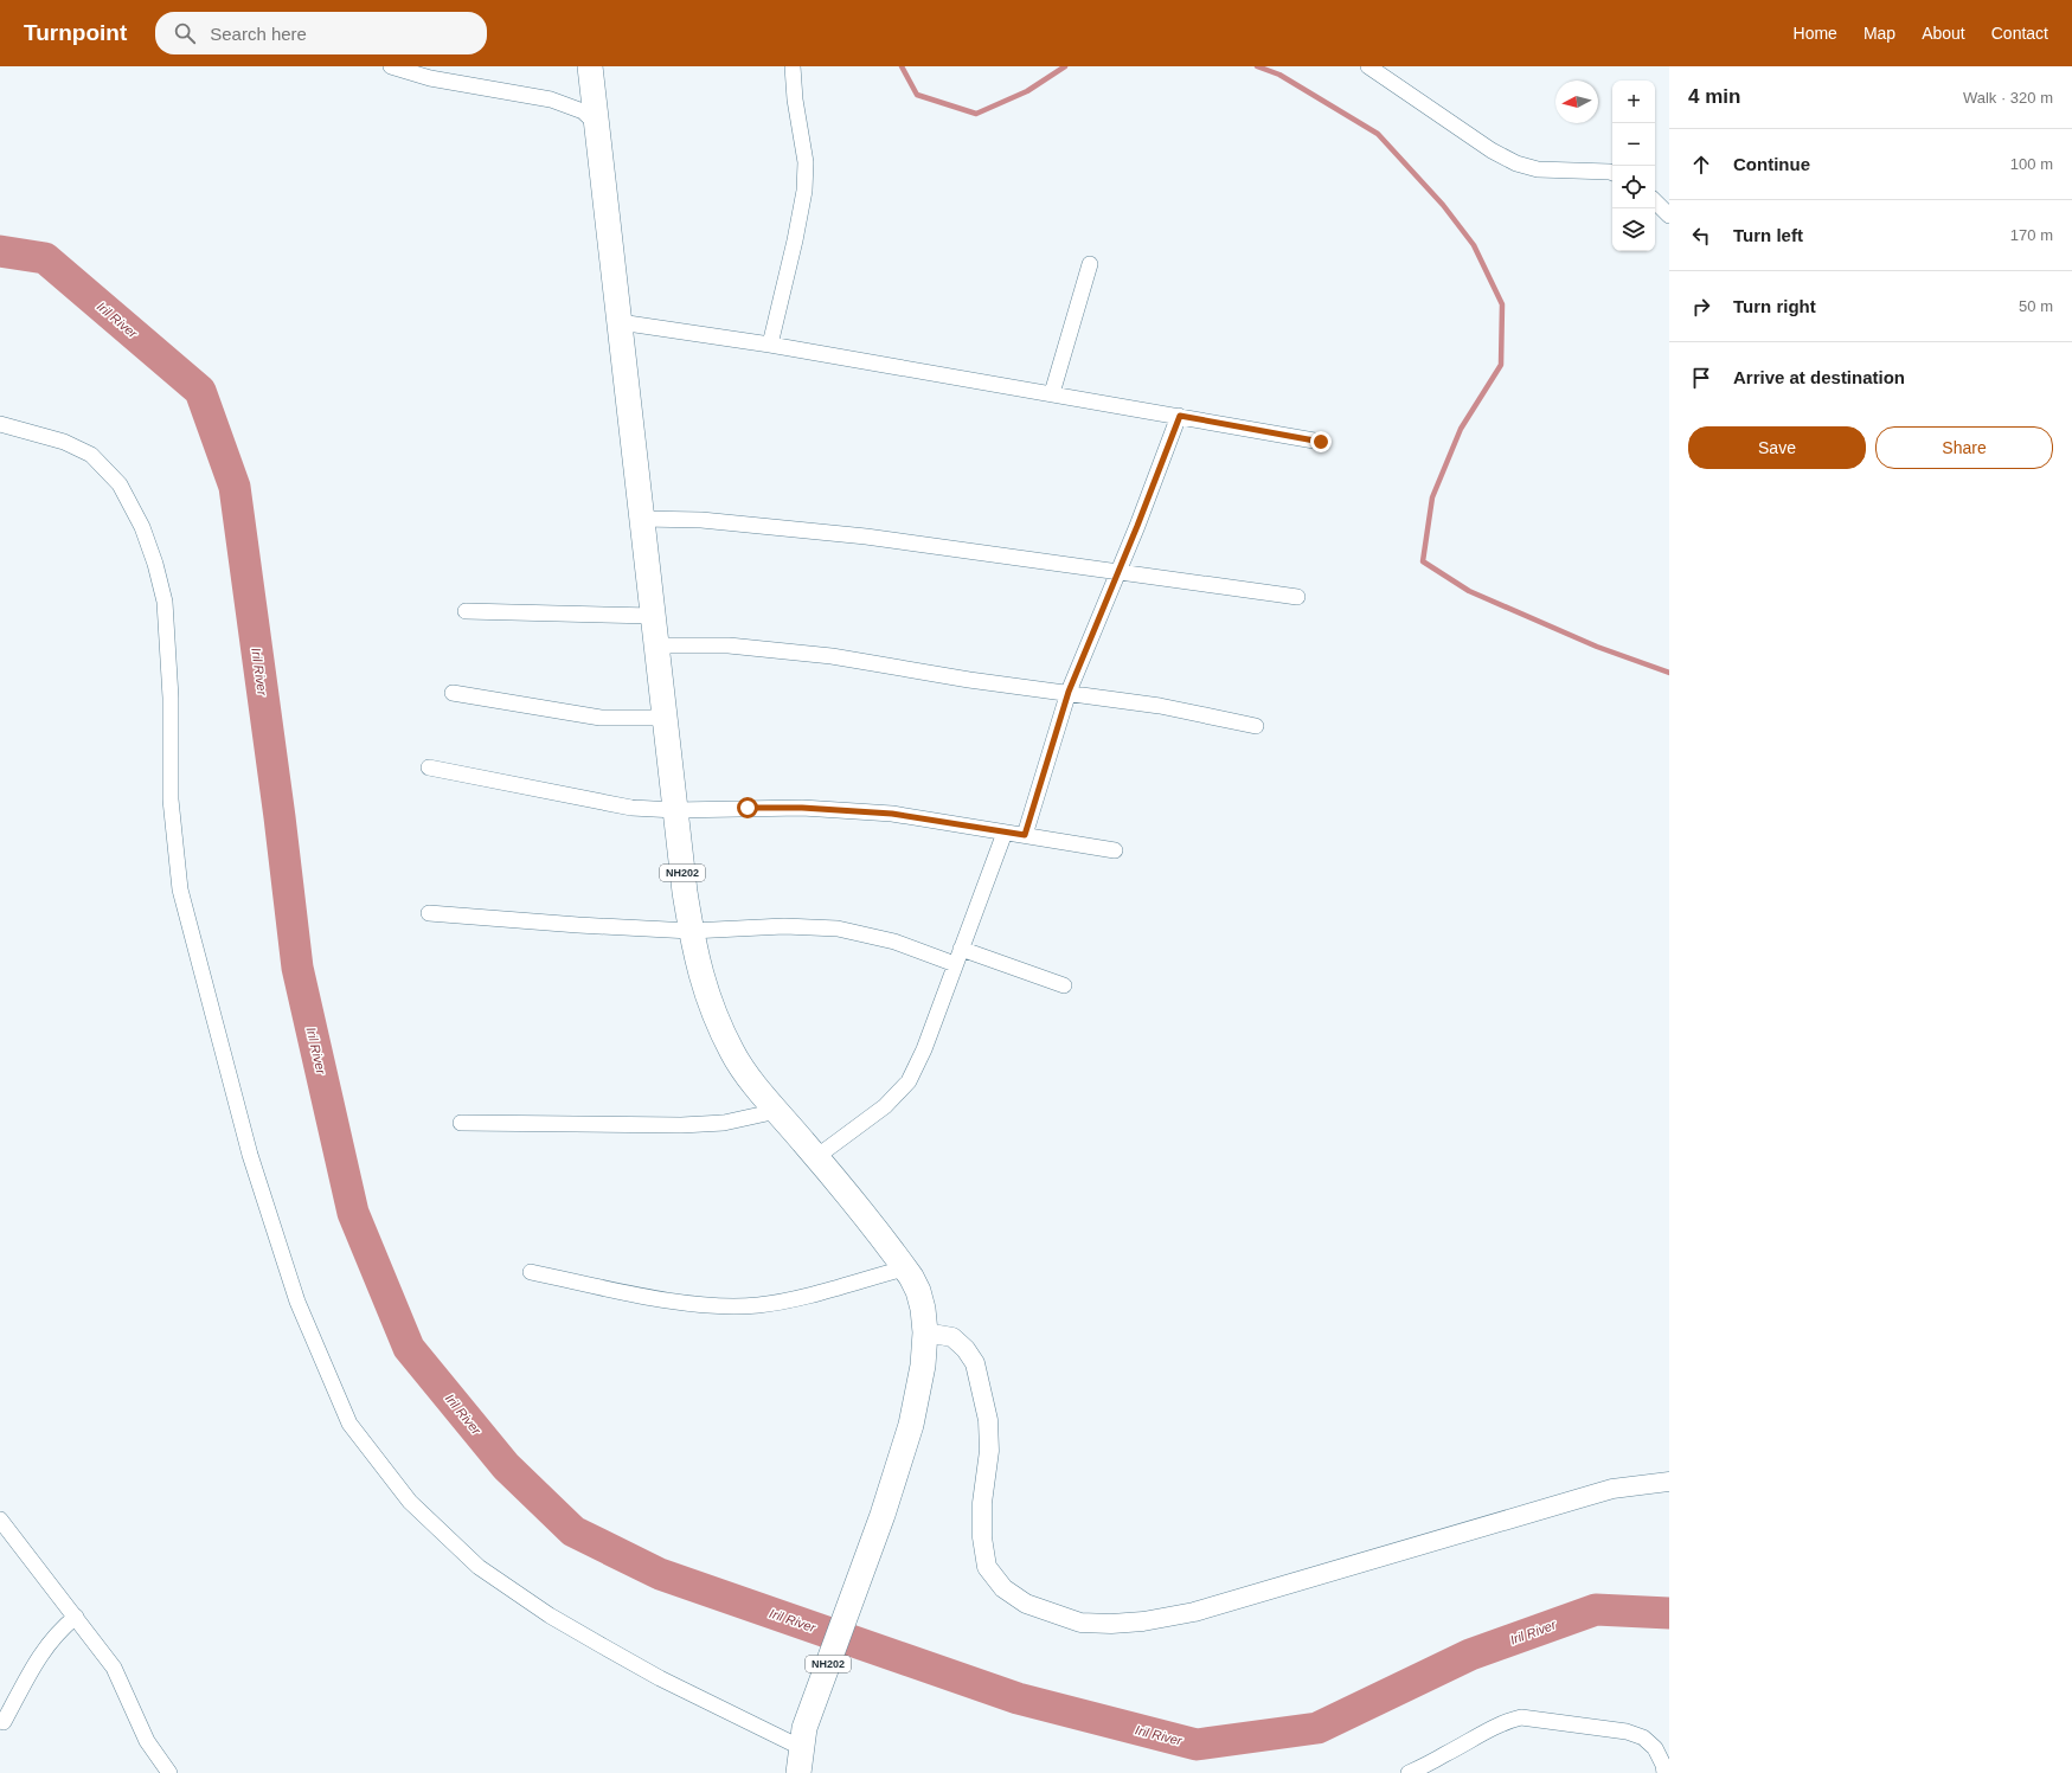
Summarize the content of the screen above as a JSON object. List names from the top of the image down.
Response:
{
  "streets": {
    "highway": ["NH202"]
  },
  "water": ["Iril River"],
  "north": "left",
  "page": {
    "header": "Turnpoint",
    "search": "Search here",
    "nav": [
      "Home",
      "Map",
      "About",
      "Contact"
    ],
    "heading": ["4 min", "Walk · 320 m"],
    "map_buttons": ["+", "−"],
    "list": [
      ["Continue", "100 m"],
      ["Turn left", "170 m"],
      ["Turn right", "50 m"],
      "Arrive at destination"
    ],
    "buttons": ["Save", "Share"]
  }
}
